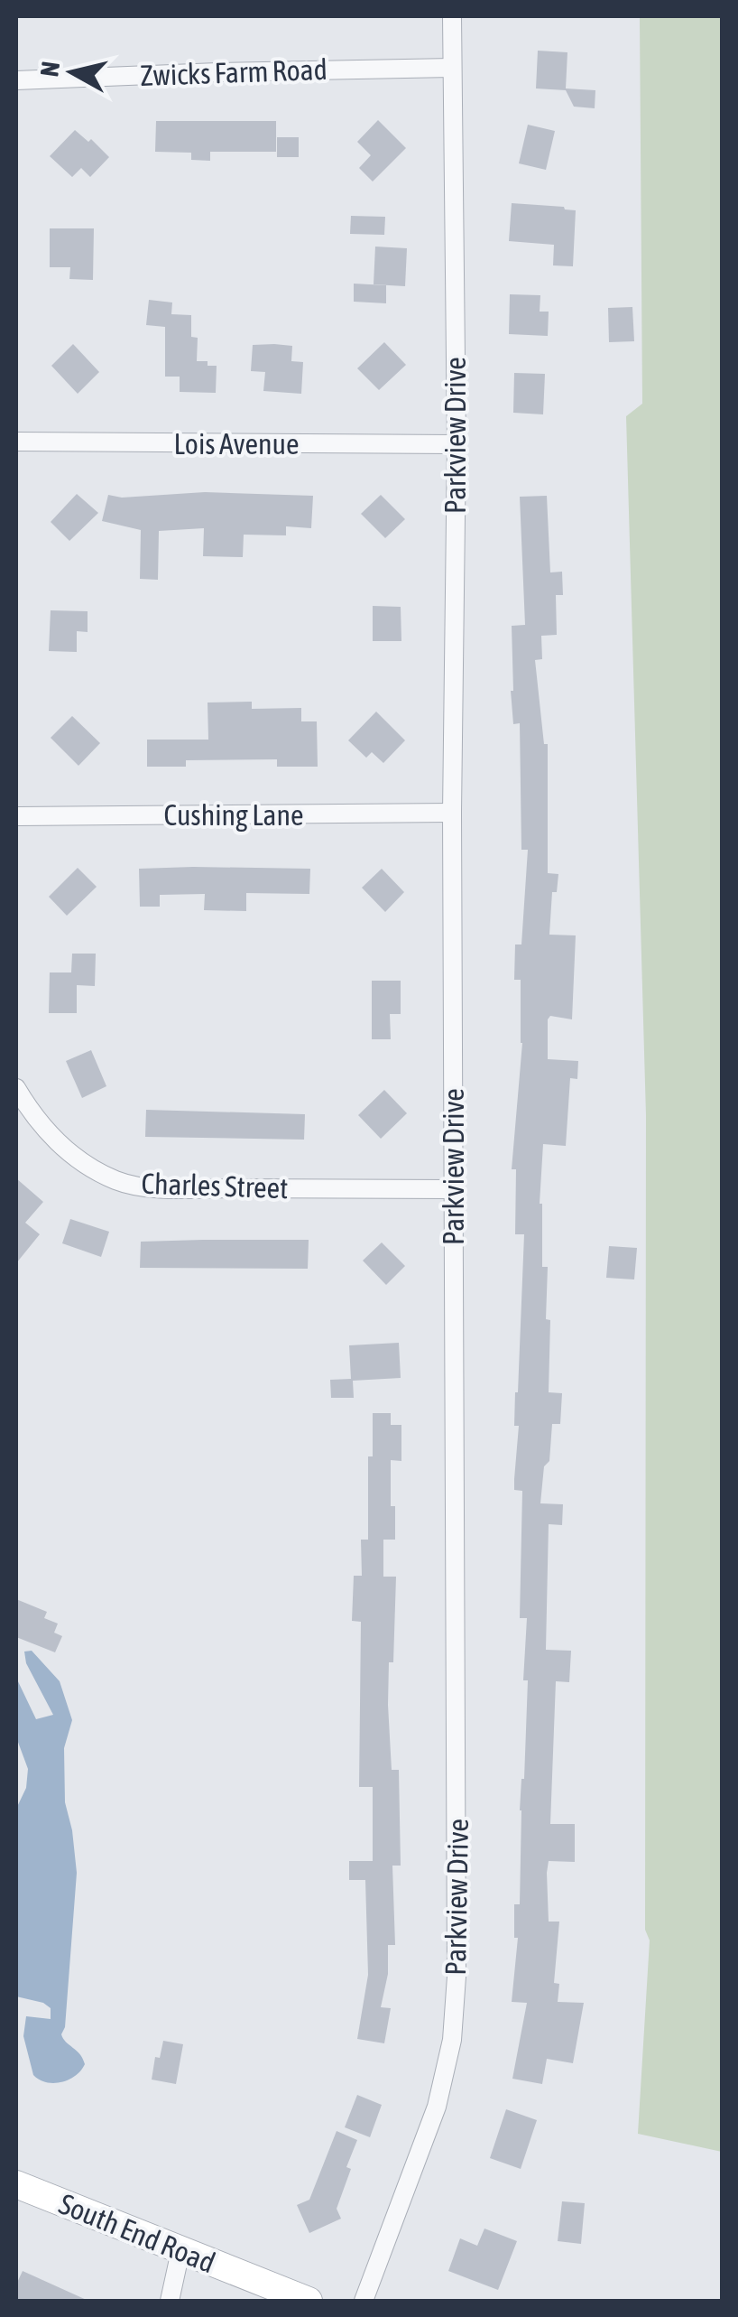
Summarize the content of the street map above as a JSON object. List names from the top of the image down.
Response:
{
  "streets": {
    "street": [
      "Zwicks Farm Road",
      "Parkview Drive",
      "Lois Avenue",
      "Cushing Lane",
      "Charles Street",
      "South End Road"
    ]
  },
  "crossings": [
    ["Zwicks Farm Road", "Parkview Drive"],
    ["Parkview Drive", "Lois Avenue"],
    ["Parkview Drive", "Cushing Lane"],
    ["Parkview Drive", "Charles Street"]
  ],
  "north": "left"
}
